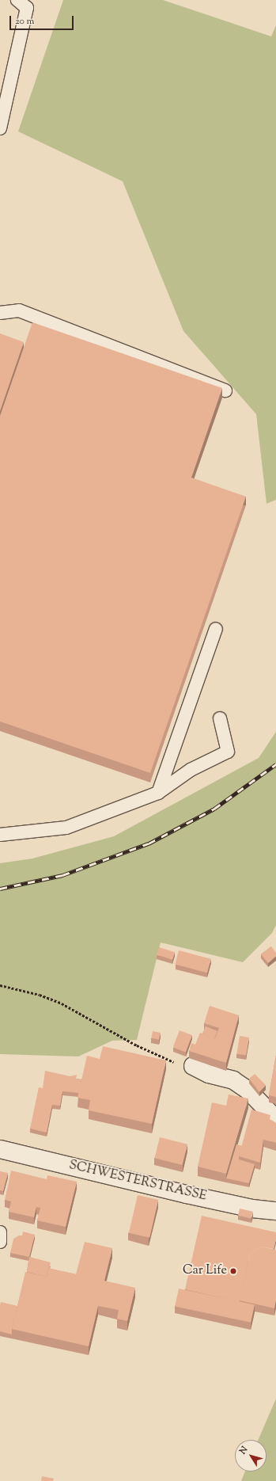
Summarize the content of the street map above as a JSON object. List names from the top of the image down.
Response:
{
  "streets": {
    "street": ["SCHWESTERSTRASSE"]
  },
  "places": ["Car Life"],
  "scale_bar": "20 m",
  "north": "top left"
}
